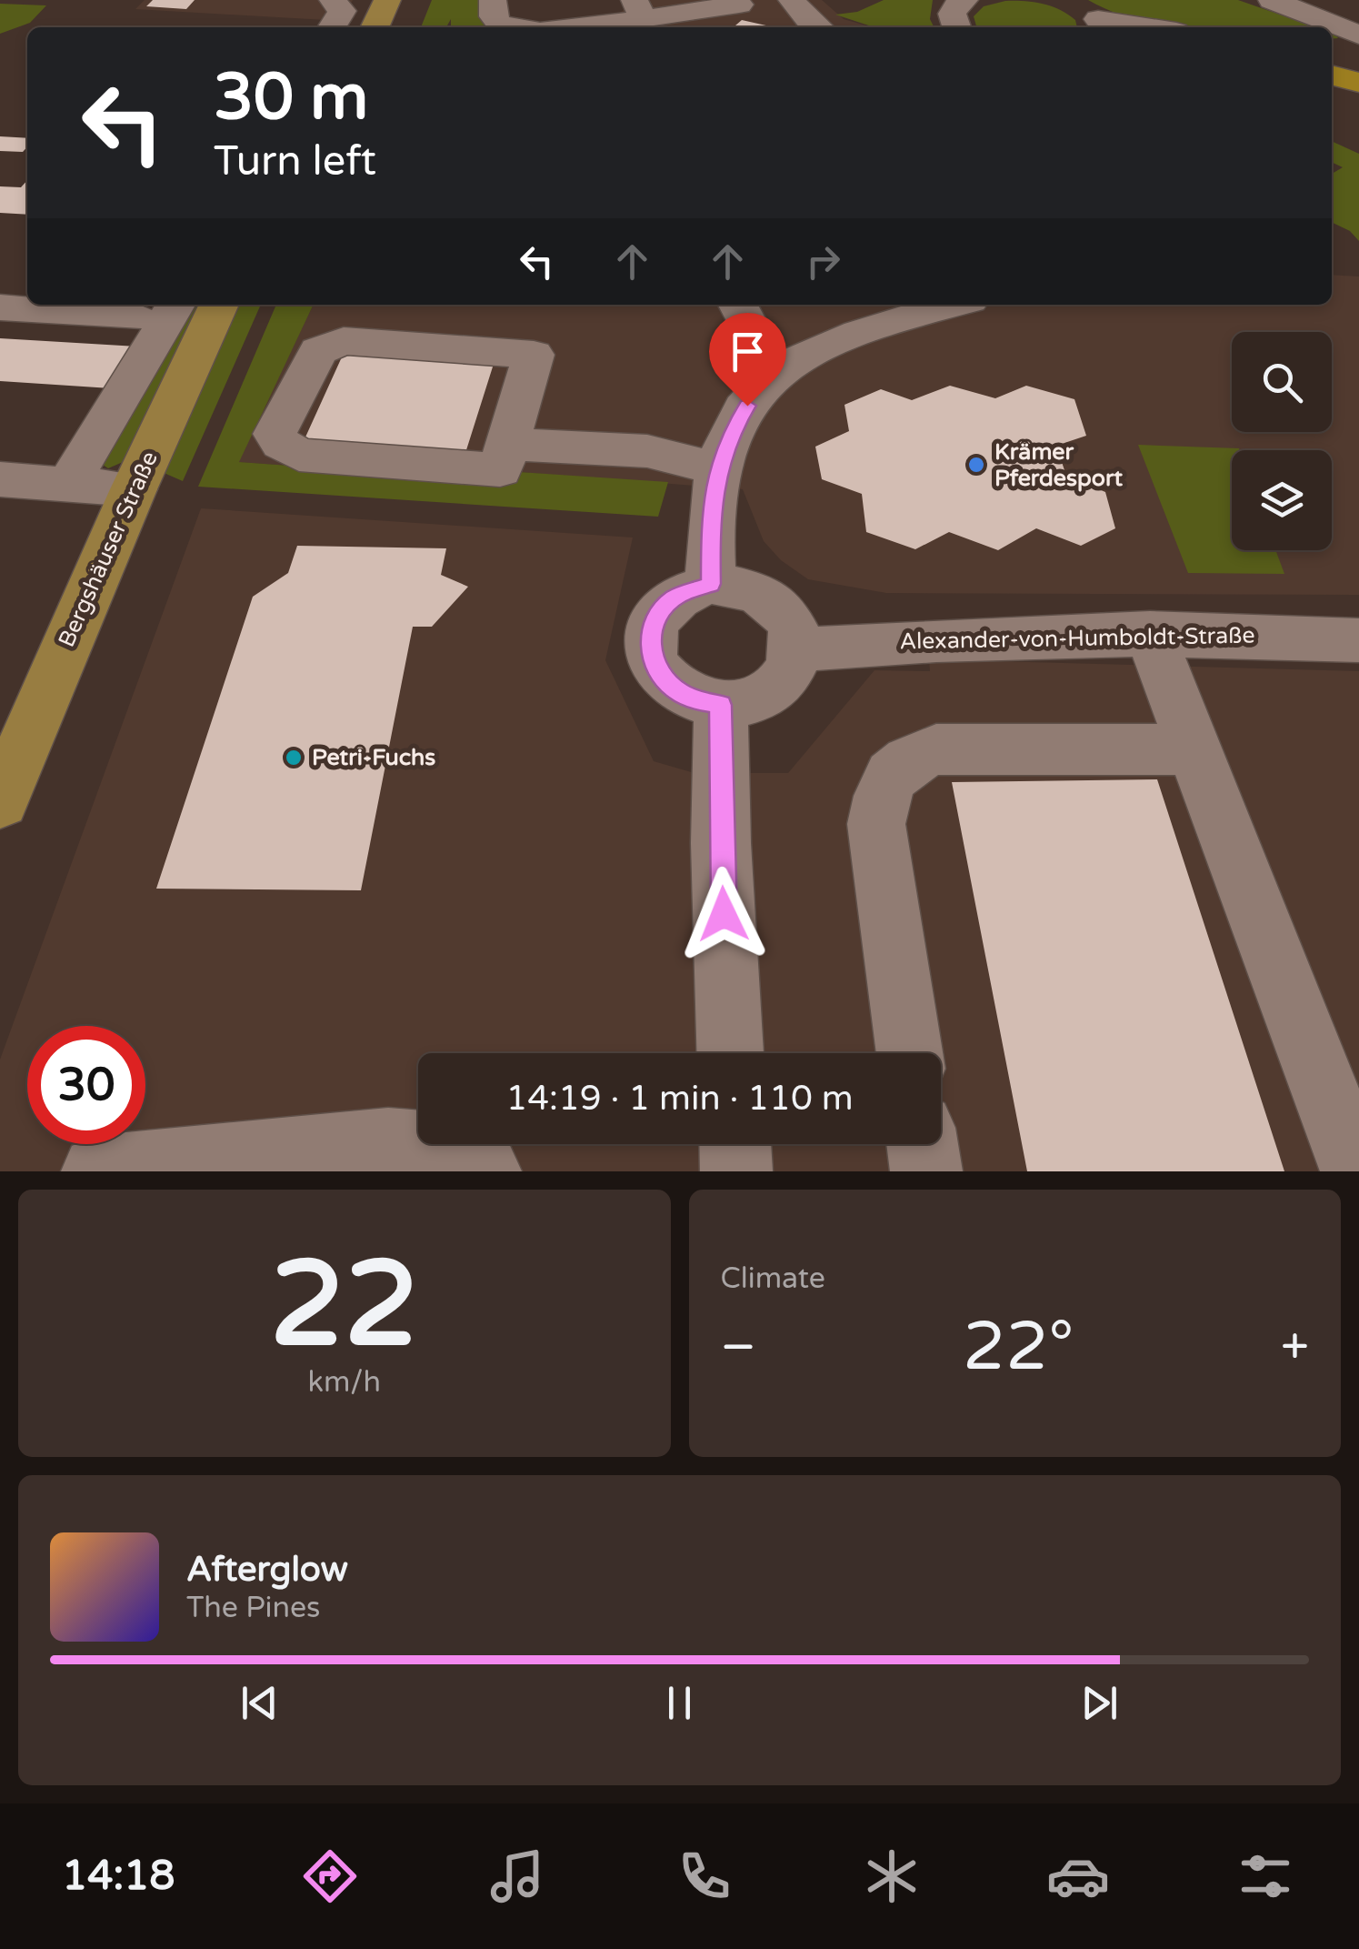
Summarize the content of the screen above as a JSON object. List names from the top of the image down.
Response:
{
  "streets": {
    "main road": ["Bergshäuser Straße"],
    "street": ["Alexander-von-Humboldt-Straße"]
  },
  "places": ["Krämer Pferdesport", "Petri-Fuchs"],
  "page": {
    "turn": ["30 m", "Turn left"],
    "limit": "30",
    "trip": "14:19 · 1 min · 110 m",
    "tile": [
      ["22", "km/h"],
      "Climate"
    ],
    "heat": ["−", "22°", "+"],
    "song": ["Afterglow", "The Pines"],
    "tabs": "14:18"
  }
}
